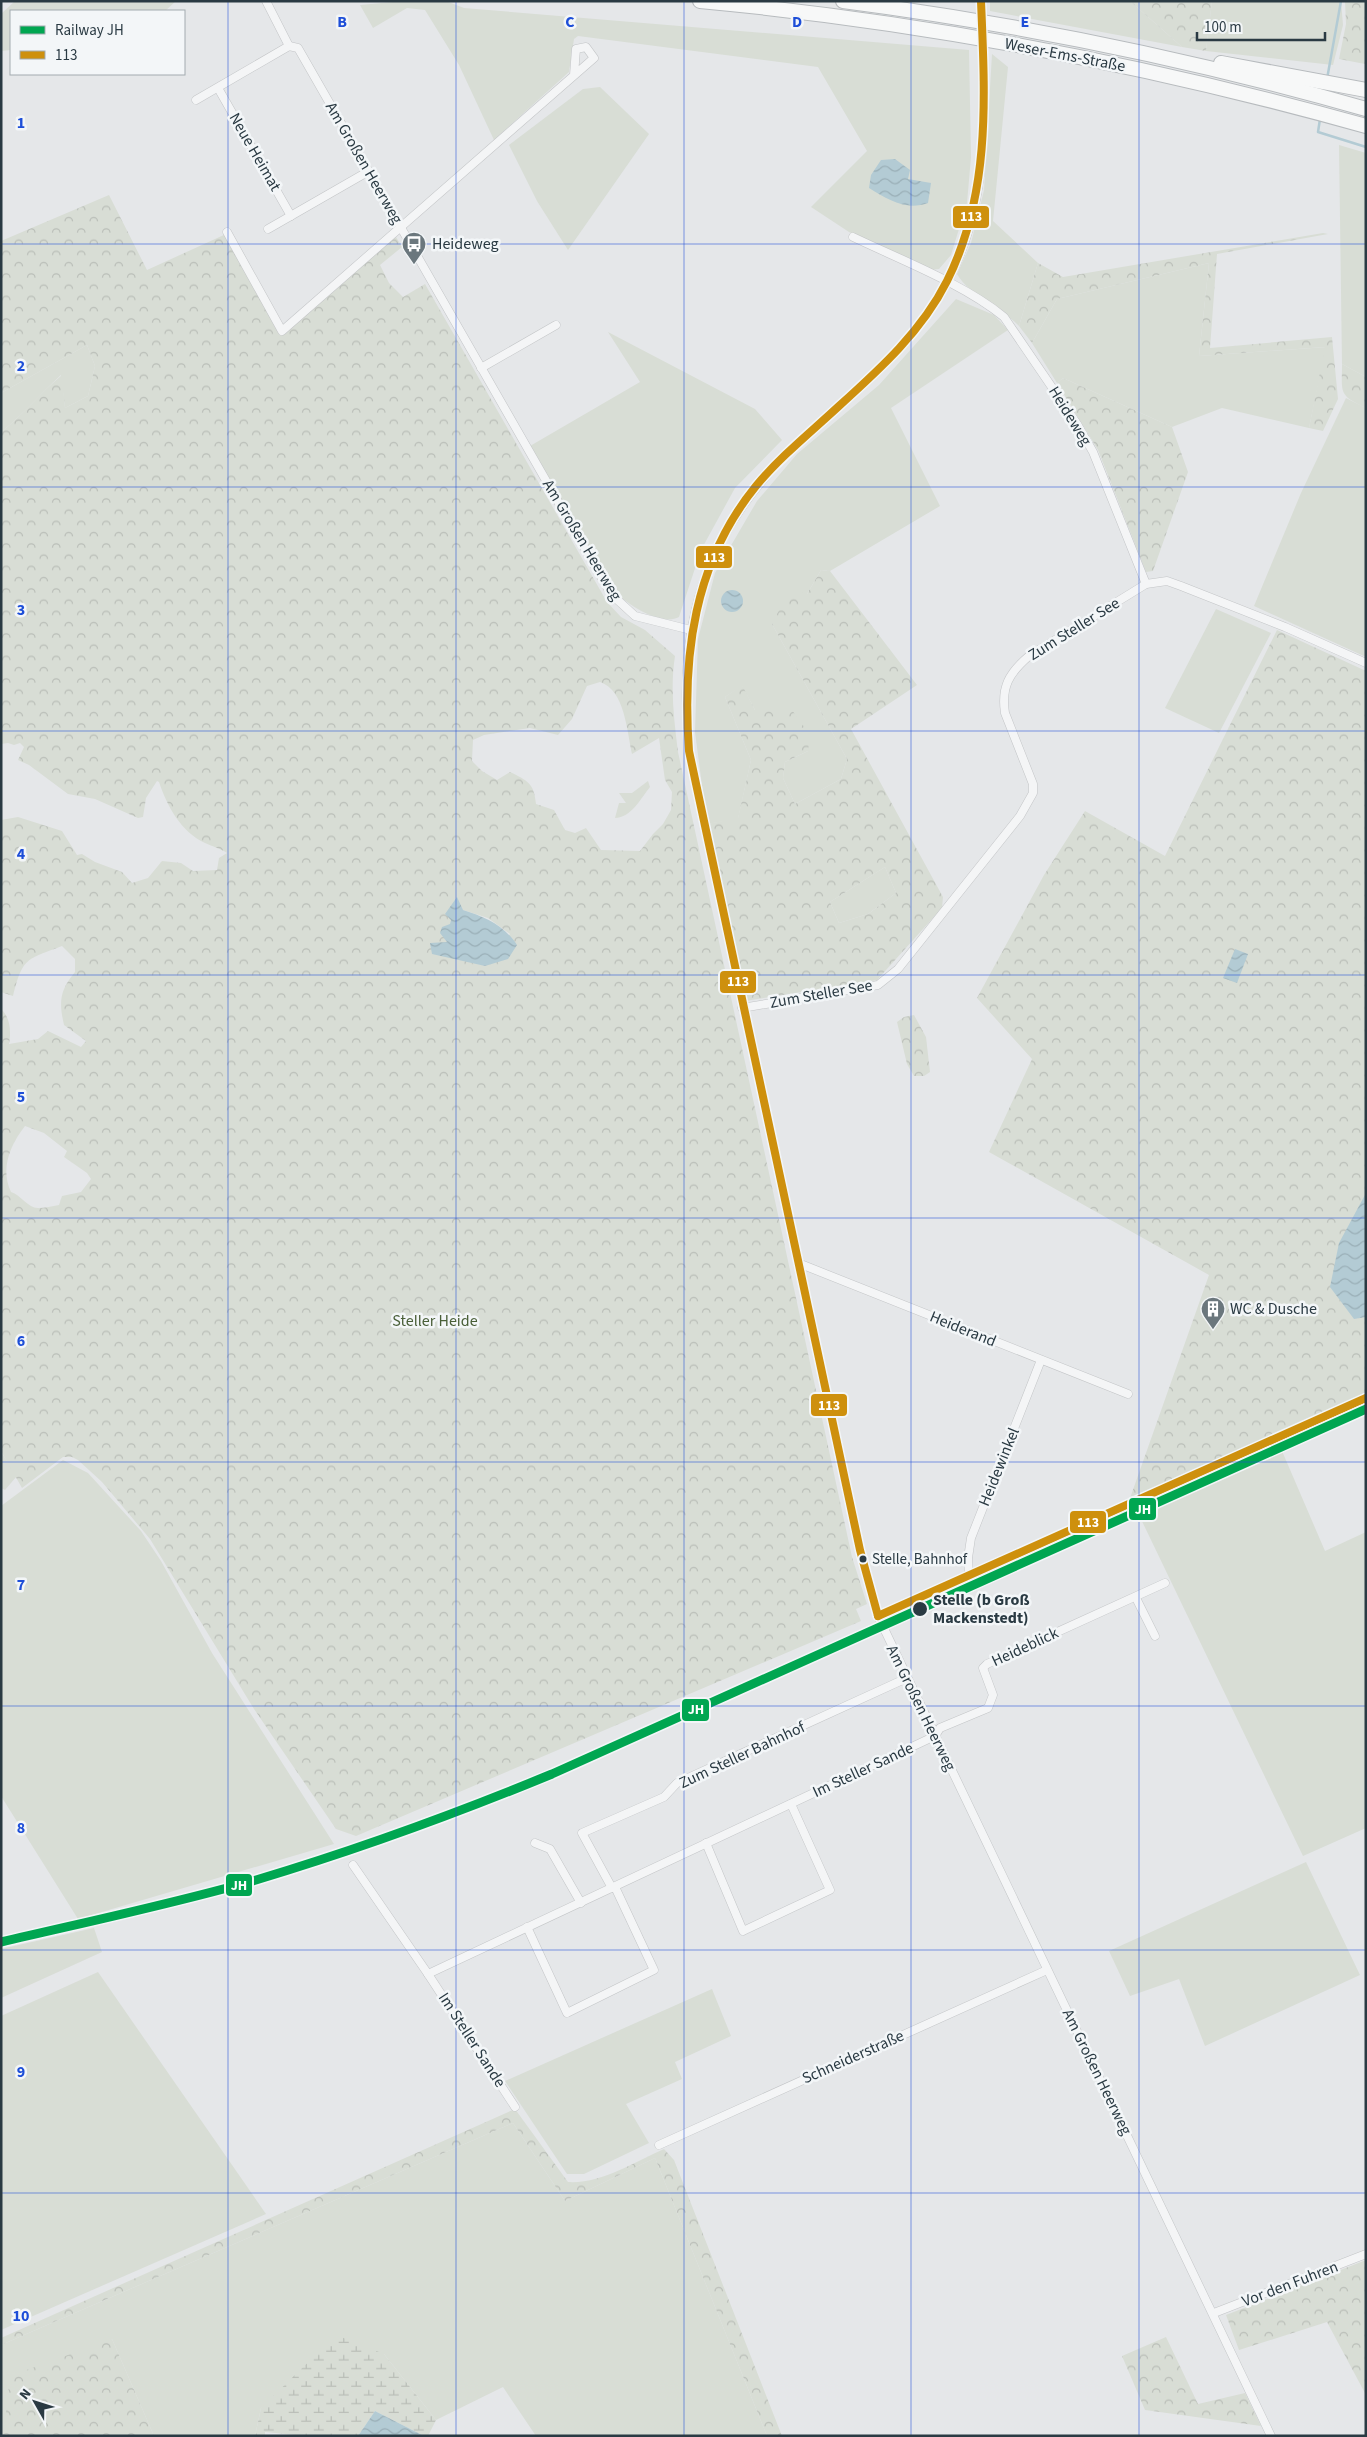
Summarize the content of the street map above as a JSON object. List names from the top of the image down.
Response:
{
  "streets": {
    "highway": ["Weser-Ems-Straße"],
    "street": [
      "Neue Heimat",
      "Am Großen Heerweg",
      "Heideweg",
      "Zum Steller See",
      "Heiderand",
      "Heidewinkel",
      "Heideblick",
      "Zum Steller Bahnhof",
      "Im Steller Sande",
      "Schneiderstraße",
      "Vor den Fuhren"
    ]
  },
  "crossings": [
    ["Am Großen Heerweg", "Zum Steller See"],
    ["Am Großen Heerweg", "Heiderand"],
    ["Am Großen Heerweg", "Heideblick"],
    ["Am Großen Heerweg", "Zum Steller Bahnhof"],
    ["Am Großen Heerweg", "Im Steller Sande"],
    ["Am Großen Heerweg", "Schneiderstraße"],
    ["Am Großen Heerweg", "Vor den Fuhren"],
    ["Heideweg", "Zum Steller See"],
    ["Heiderand", "Heidewinkel"],
    ["Heideblick", "Im Steller Sande"],
    ["Zum Steller Bahnhof", "Im Steller Sande"]
  ],
  "parks": ["Steller Heide"],
  "places": {
    "bus stop": ["Heideweg"],
    "building": ["WC & Dusche"],
    "other": ["Stelle, Bahnhof", "Stelle (b Groß Mackenstedt)"]
  },
  "lines": ["transit line 113", "rail line JH"],
  "legend": ["Railway JH", "113"],
  "scale_bar": "100 m",
  "north": "top left",
  "grid": {
    "columns": [
      "B",
      "C",
      "D",
      "E"
    ],
    "rows": [
      "1",
      "2",
      "3",
      "4",
      "5",
      "6",
      "7",
      "8",
      "9",
      "10"
    ]
  }
}
